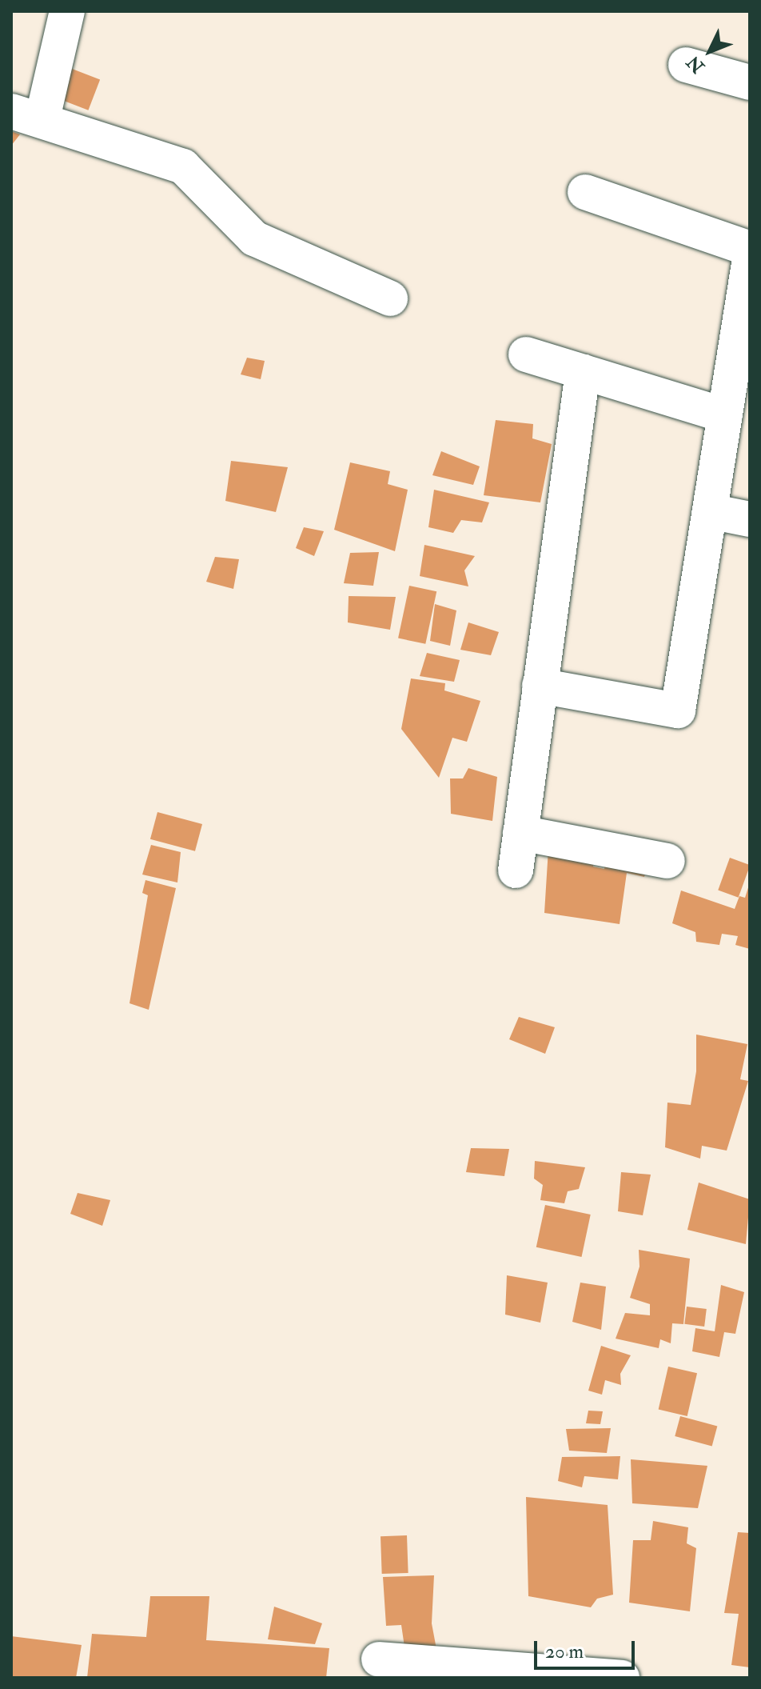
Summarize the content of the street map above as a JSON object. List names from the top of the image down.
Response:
{
  "scale_bar": "20 m",
  "north": "bottom left"
}
